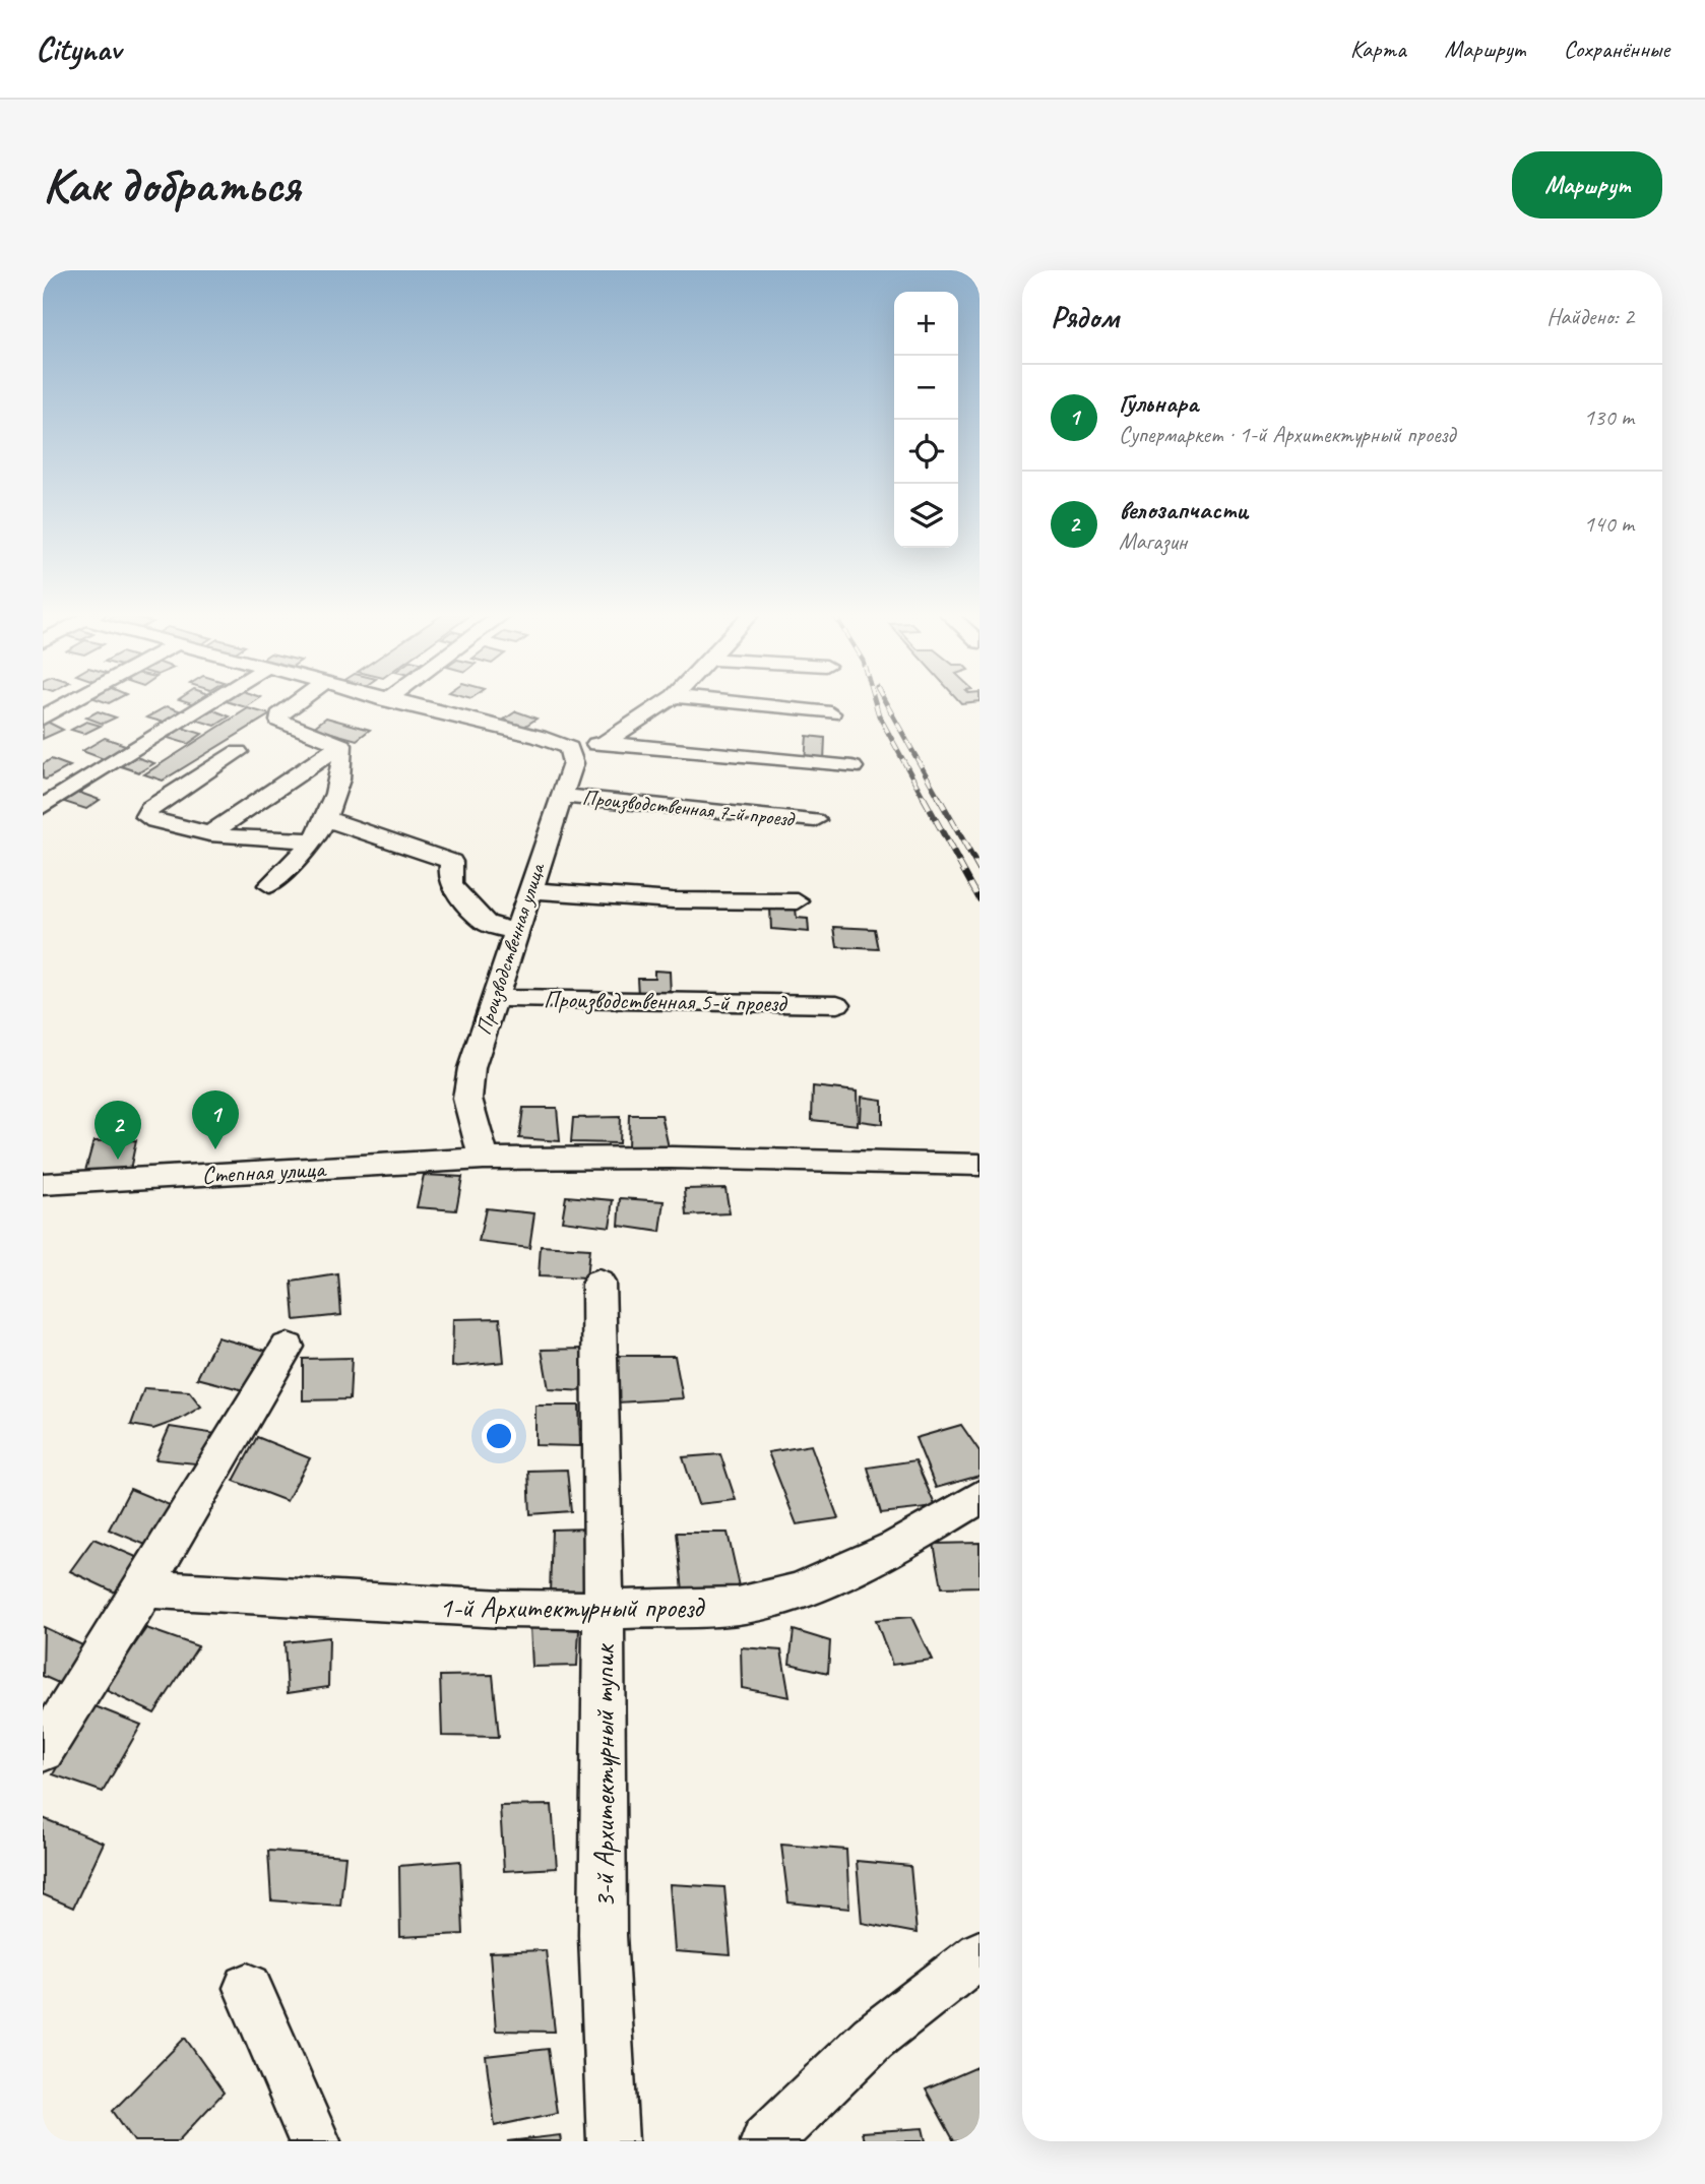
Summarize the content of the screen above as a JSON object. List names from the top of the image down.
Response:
{
  "streets": {
    "street": [
      "Производственная 7-й проезд",
      "Производственная улица",
      "Производственная 5-й проезд",
      "Степная улица",
      "1-й Архитектурный проезд",
      "3-й Архитектурный тупик"
    ]
  },
  "crossings": [
    ["Производственная 7-й проезд", "Производственная улица"],
    ["Производственная улица", "Производственная 5-й проезд"],
    ["Производственная улица", "Степная улица"],
    ["1-й Архитектурный проезд", "3-й Архитектурный тупик"]
  ],
  "page": {
    "header": "Citynav",
    "nav": ["Карта", "Маршрут", "Сохранённые"],
    "buttons": "Маршрут",
    "title": "Как добраться",
    "heading": ["Рядом", "Найдено: 2"],
    "map_buttons": ["+", "−"],
    "list": [
      {
        "mark": "1",
        "name": "Гульнара",
        "note": "Супермаркет · 1-й Архитектурный проезд",
        "value": "130 m"
      },
      {
        "mark": "2",
        "name": "велозапчасти",
        "note": "Магазин",
        "value": "140 m"
      }
    ],
    "pins": ["1", "2"]
  }
}
